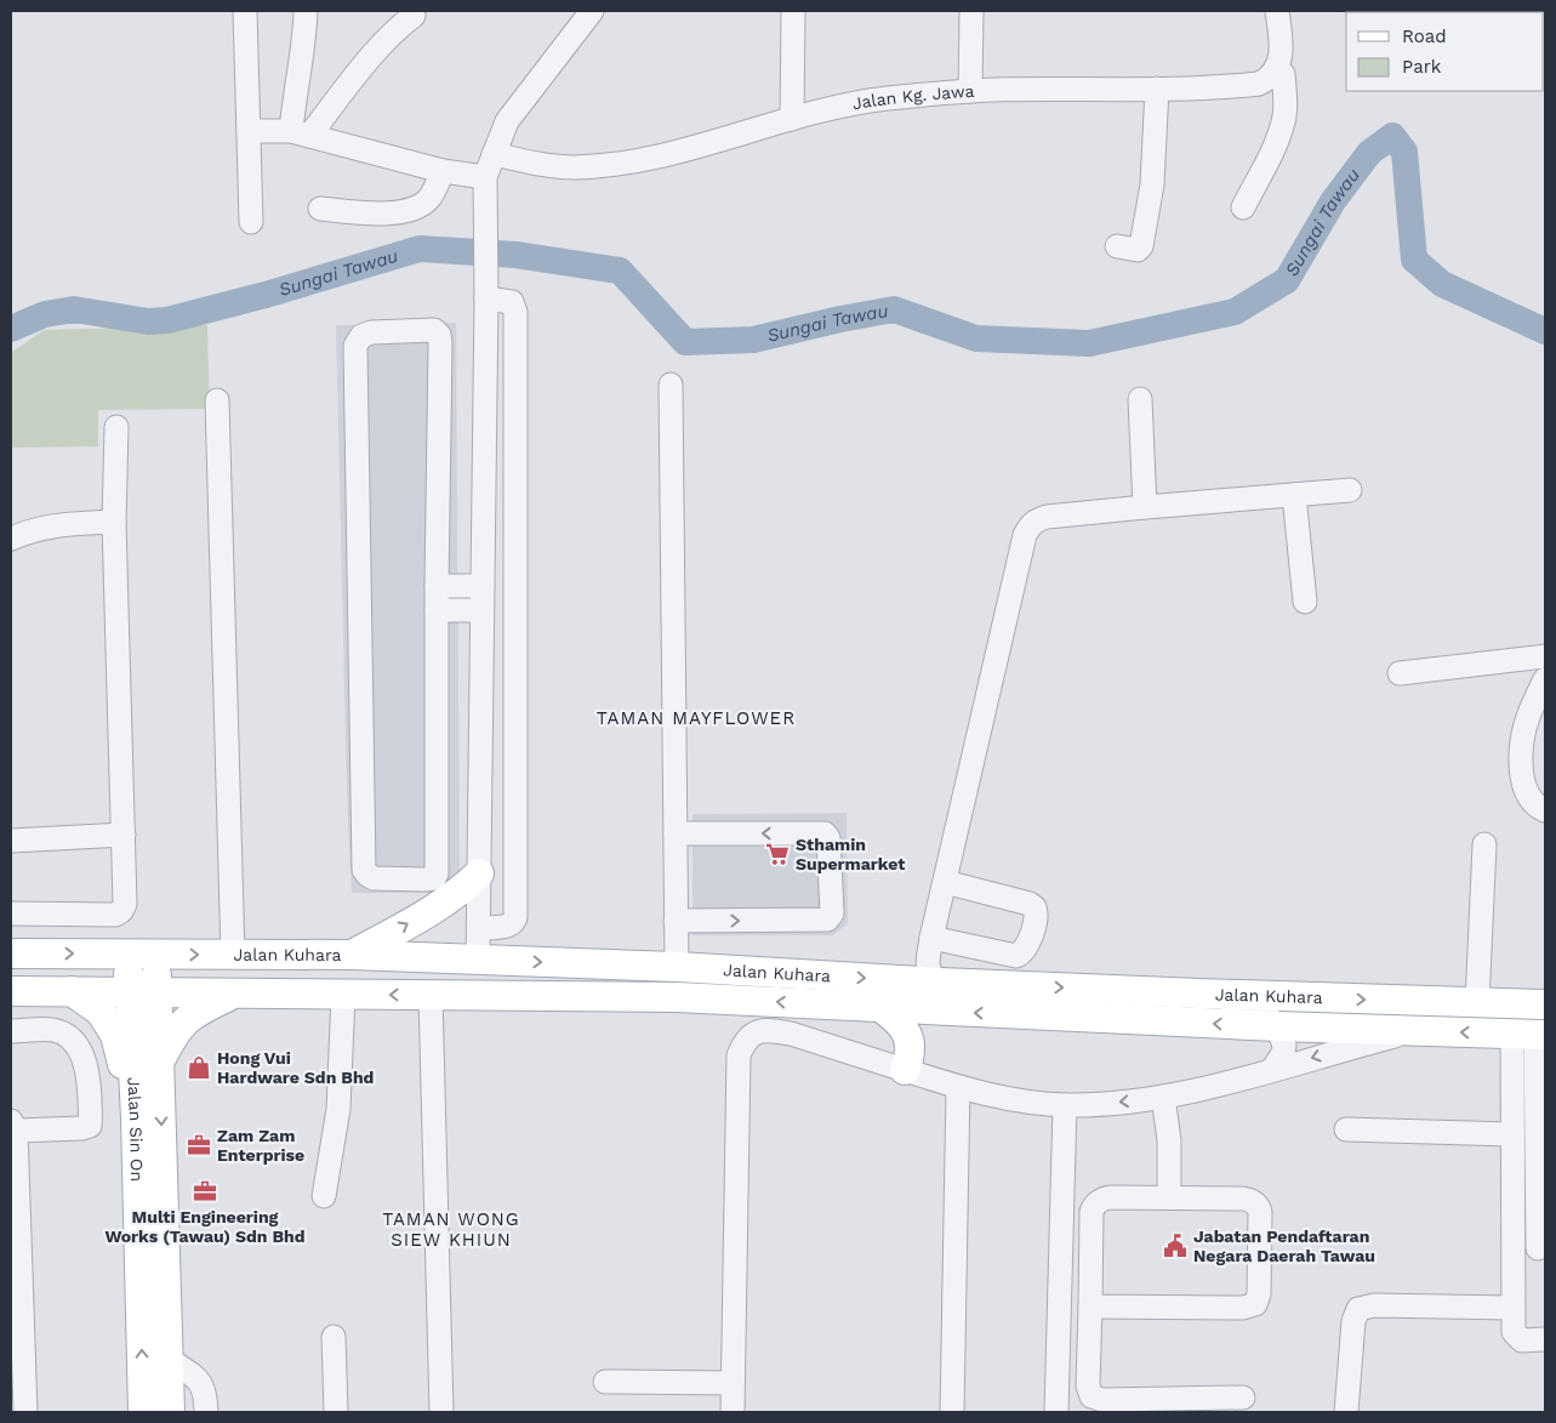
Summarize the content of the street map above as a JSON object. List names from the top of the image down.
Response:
{
  "streets": {
    "main road": ["Jalan Kuhara", "Jalan Sin On"],
    "street": ["Jalan Kg. Jawa"]
  },
  "crossings": [
    ["Jalan Kuhara", "Jalan Sin On"]
  ],
  "districts": ["TAMAN MAYFLOWER", "TAMAN WONG SIEW KHIUN"],
  "water": ["Sungai Tawau"],
  "places": {
    "supermarket": ["Sthamin Supermarket"],
    "shop": ["Hong Vui Hardware Sdn Bhd"],
    "office": ["Zam Zam Enterprise", "Multi Engineering Works (Tawau) Sdn Bhd"],
    "public building": ["Jabatan Pendaftaran Negara Daerah Tawau"]
  },
  "legend": ["Road", "Park"]
}
